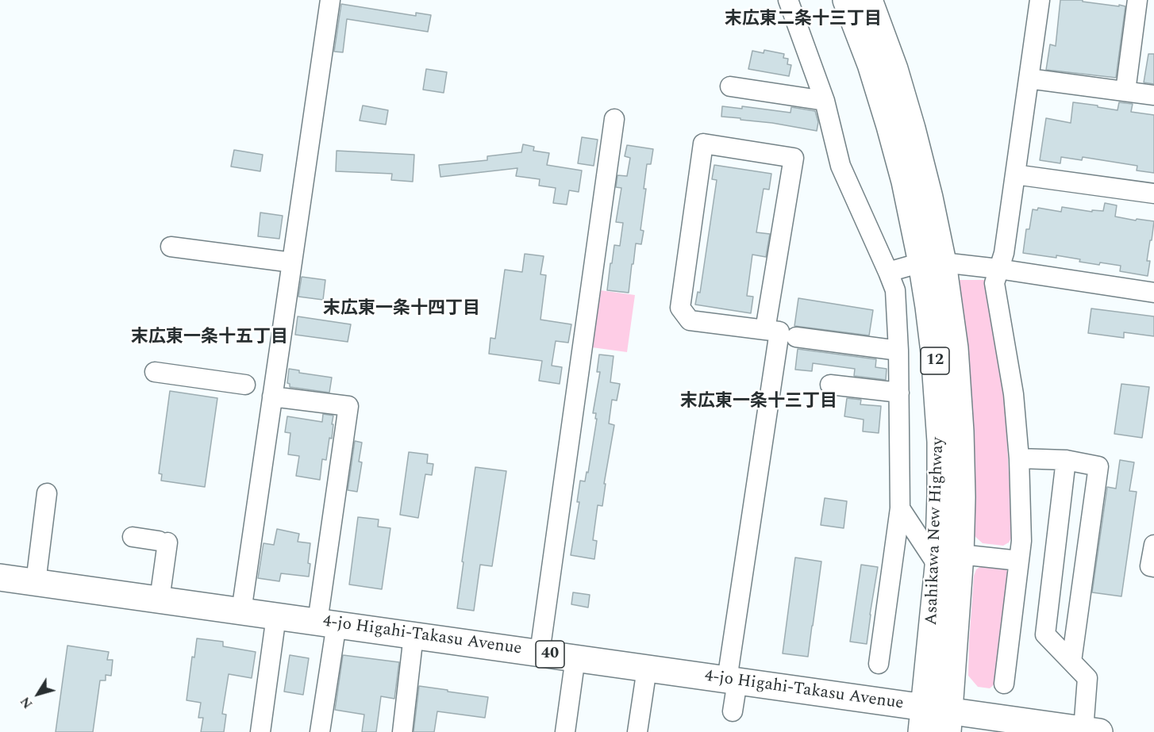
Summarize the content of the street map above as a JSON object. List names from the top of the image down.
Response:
{
  "streets": {
    "highway": [
      "12",
      "Asahikawa New Highway",
      "4-jo Higahi-Takasu Avenue",
      "40"
    ]
  },
  "crossings": [
    ["Asahikawa New Highway", "4-jo Higahi-Takasu Avenue"]
  ],
  "districts": [
    "末広東二条十三丁目",
    "末広東一条十四丁目",
    "末広東一条十五丁目",
    "末広東一条十三丁目"
  ],
  "north": "bottom left"
}
